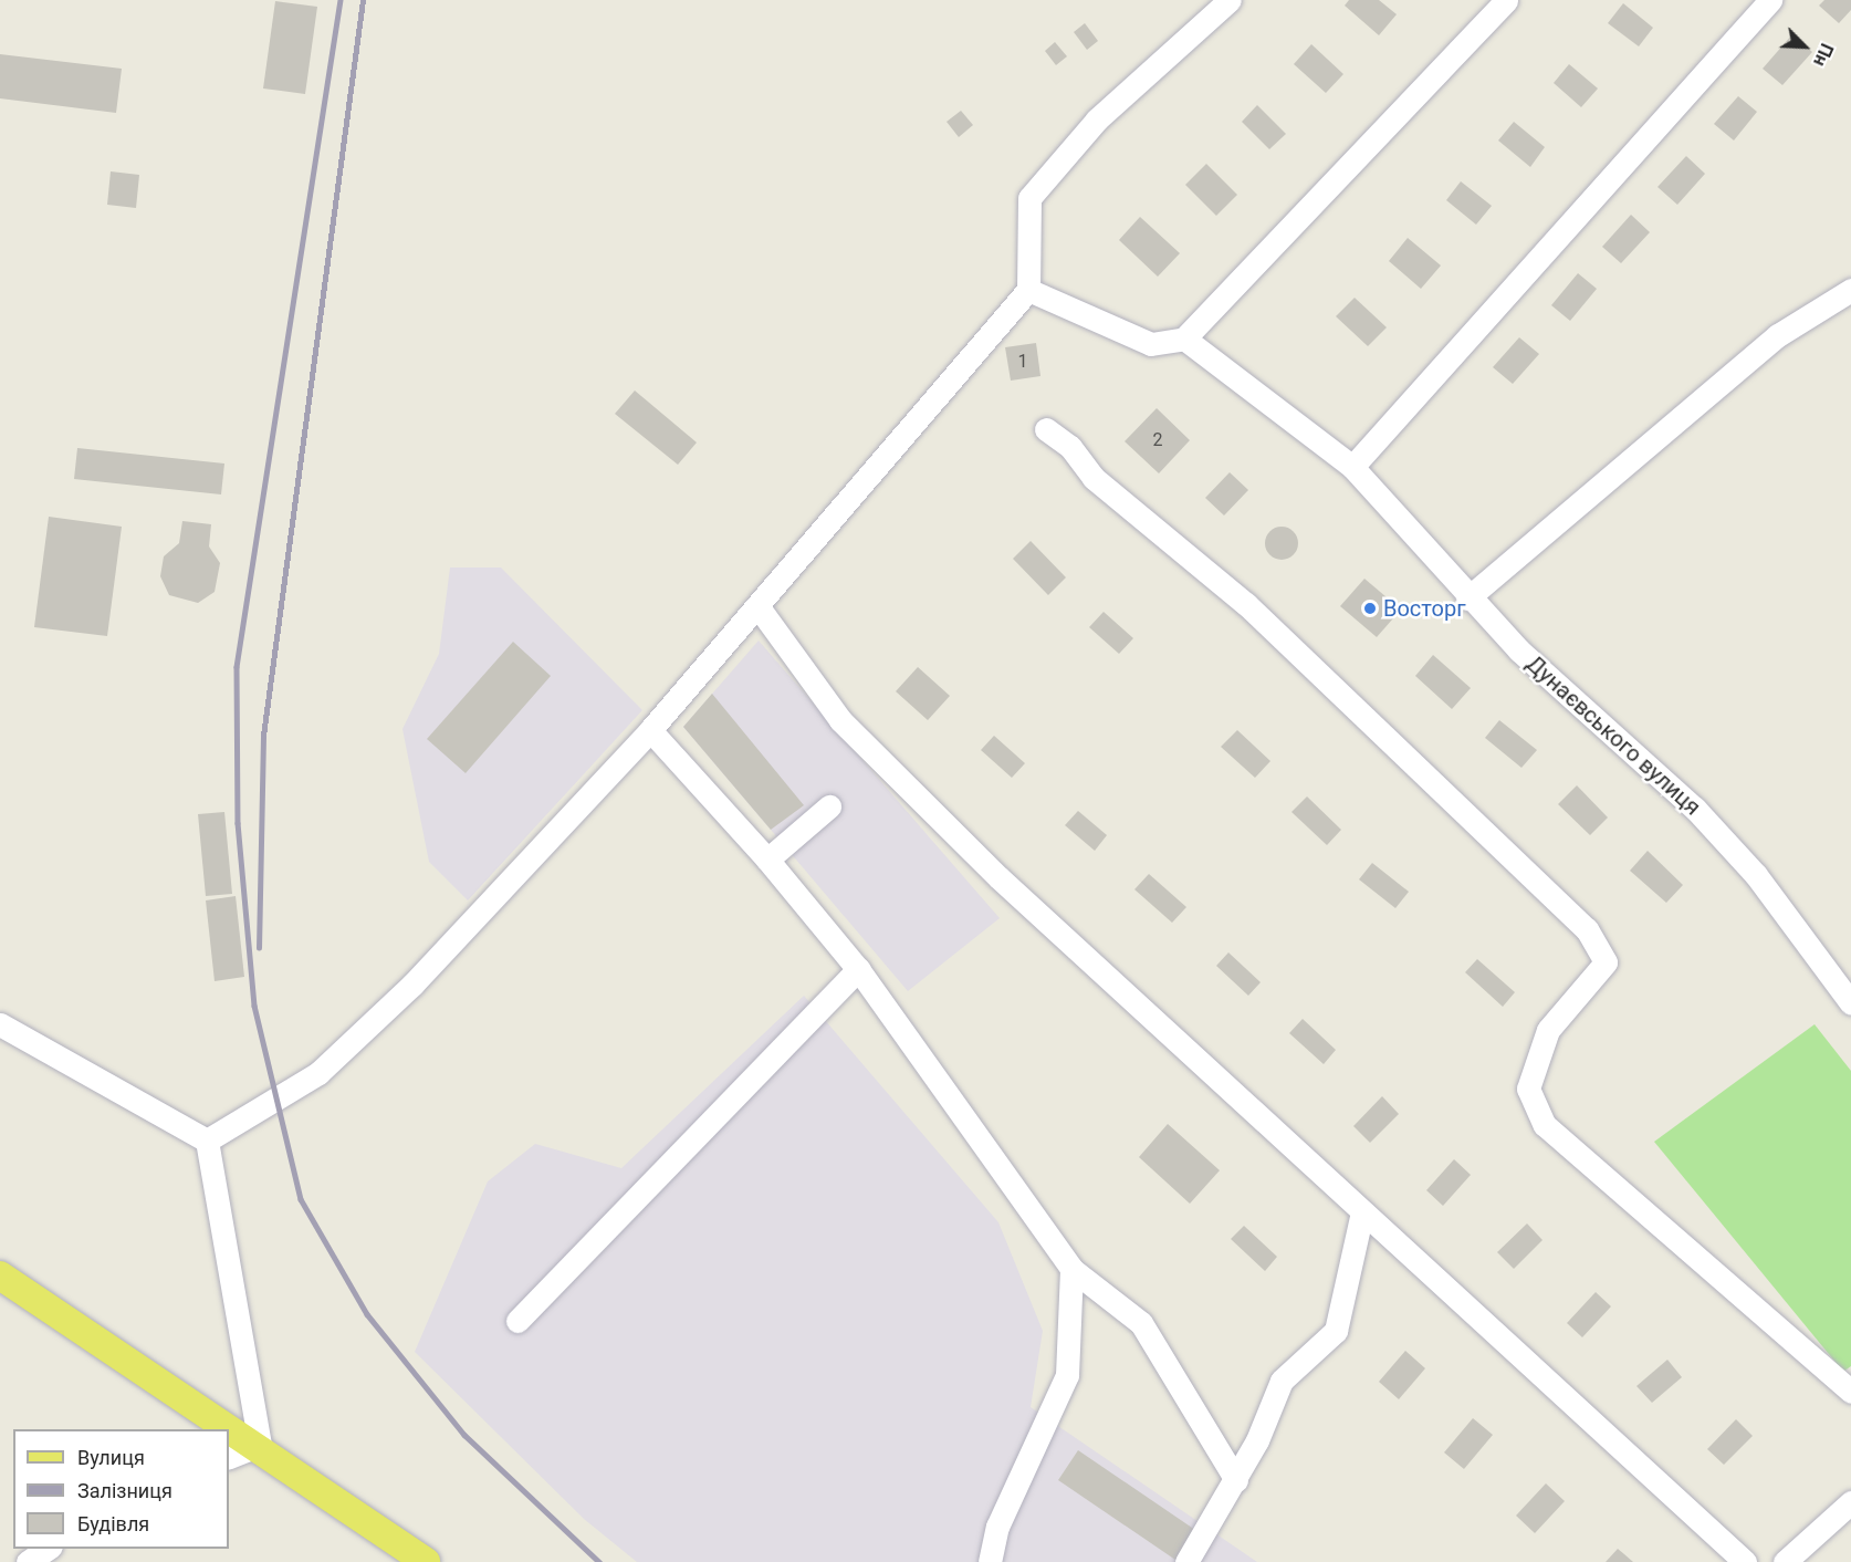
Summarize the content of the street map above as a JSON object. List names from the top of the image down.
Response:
{
  "streets": {
    "street": ["Дунаєвського вулиця"]
  },
  "places": ["Восторг"],
  "house_numbers": ["1", "2"],
  "legend": ["Вулиця", "Залізниця", "Будівля"],
  "north": "bottom right"
}
